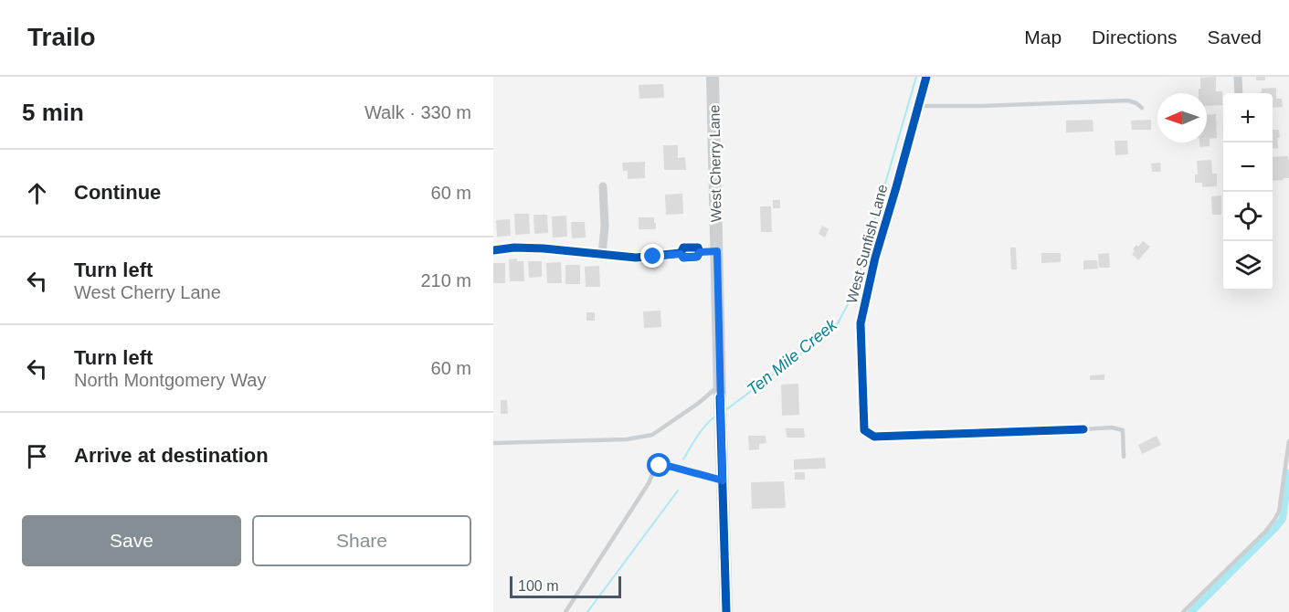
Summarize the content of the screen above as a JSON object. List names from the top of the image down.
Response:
{
  "streets": {
    "main road": ["West Cherry Lane"],
    "street": ["West Sunfish Lane"]
  },
  "water": ["Ten Mile Creek"],
  "scale_bar": "100 m",
  "north": "left",
  "page": {
    "header": "Trailo",
    "nav": ["Map", "Directions", "Saved"],
    "heading": ["5 min", "Walk · 330 m"],
    "map_buttons": ["+", "−"],
    "list": [
      ["Continue", "60 m"],
      ["Turn left", "West Cherry Lane", "210 m"],
      ["Turn left", "North Montgomery Way", "60 m"],
      "Arrive at destination"
    ],
    "buttons": ["Save", "Share"],
    "scale": "100 m"
  }
}
